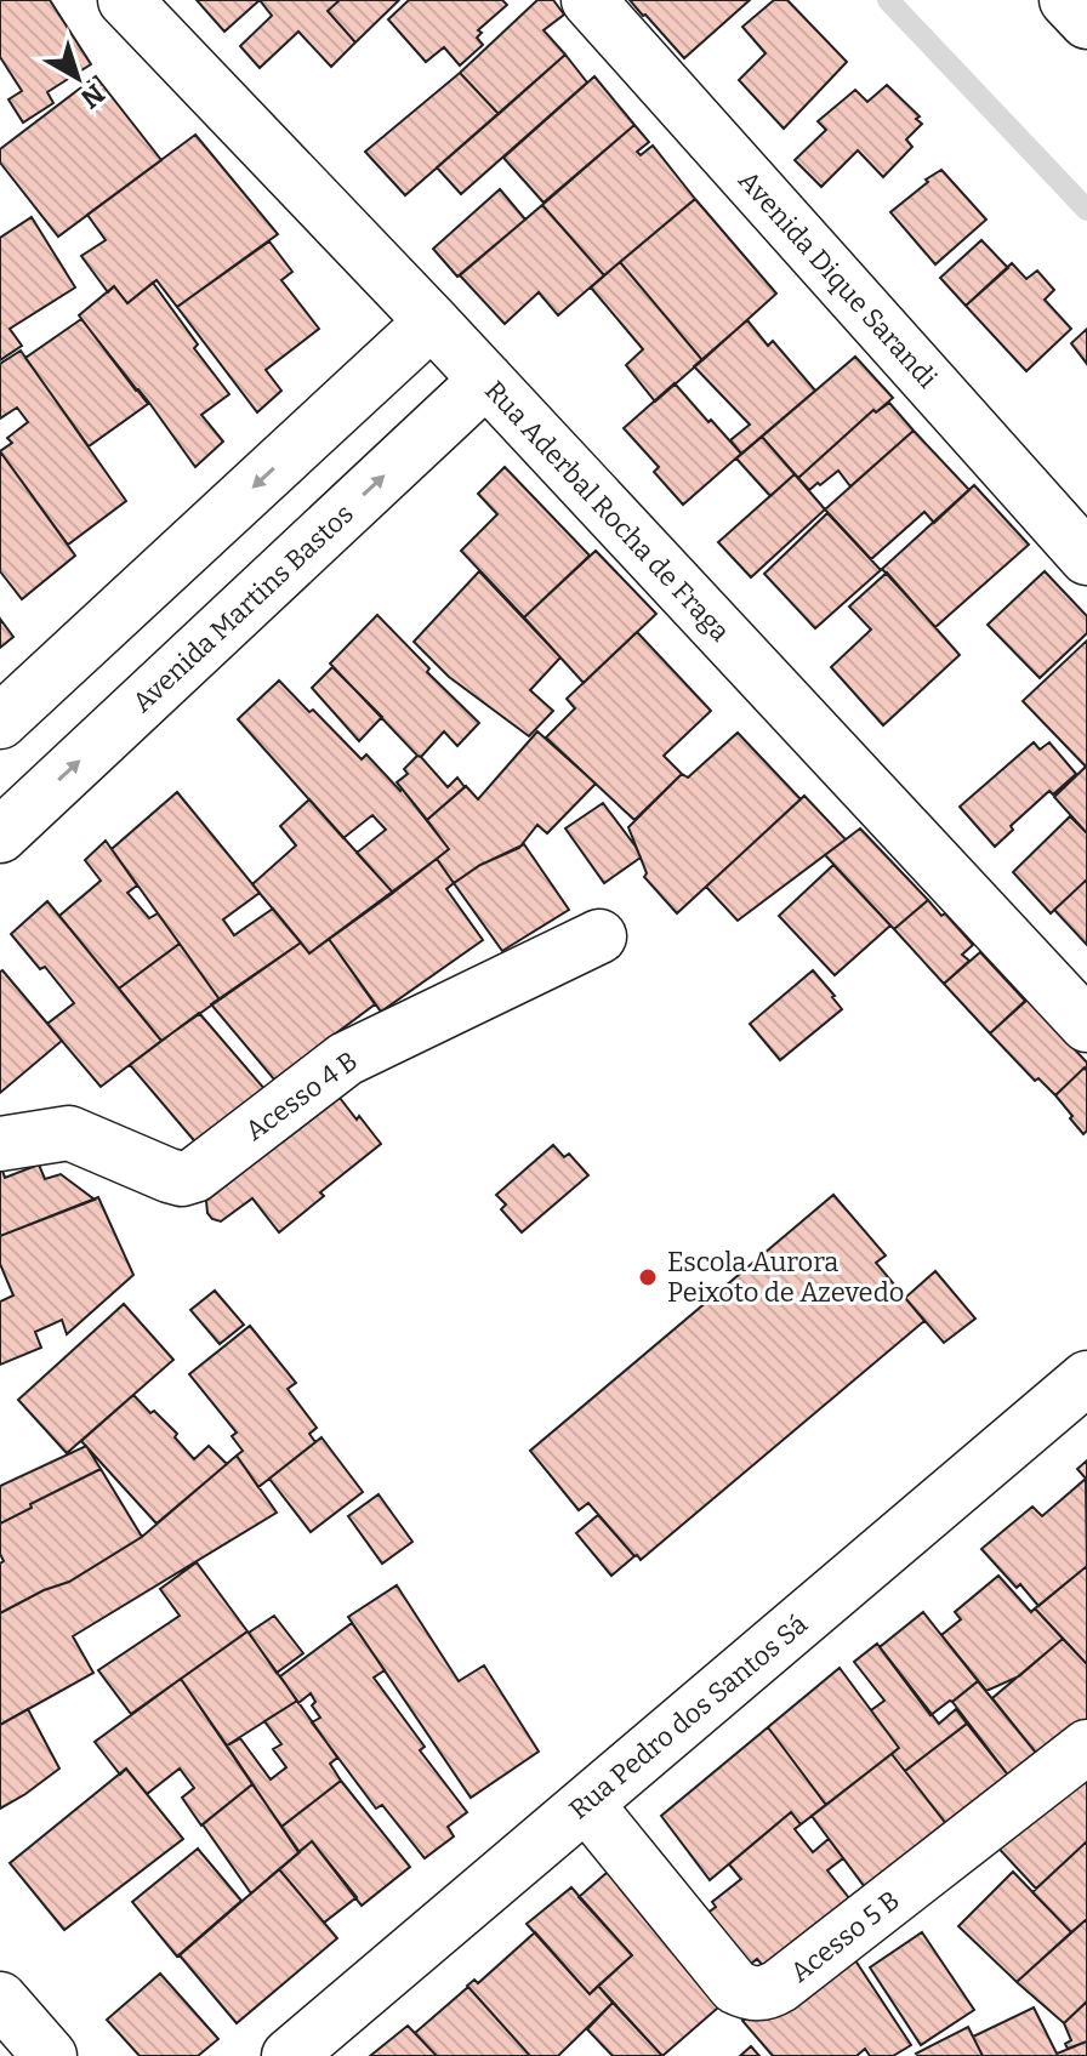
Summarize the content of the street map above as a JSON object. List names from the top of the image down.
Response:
{
  "streets": {
    "street": [
      "Avenida Dique Sarandi",
      "Rua Aderbal Rocha de Fraga",
      "Avenida Martins Bastos",
      "Acesso 4 B",
      "Rua Pedro dos Santos Sá",
      "Acesso 5 B"
    ]
  },
  "crossings": [
    ["Rua Aderbal Rocha de Fraga", "Avenida Martins Bastos"],
    ["Rua Pedro dos Santos Sá", "Acesso 5 B"]
  ],
  "places": ["Escola Aurora Peixoto de Azevedo"],
  "north": "bottom right"
}
